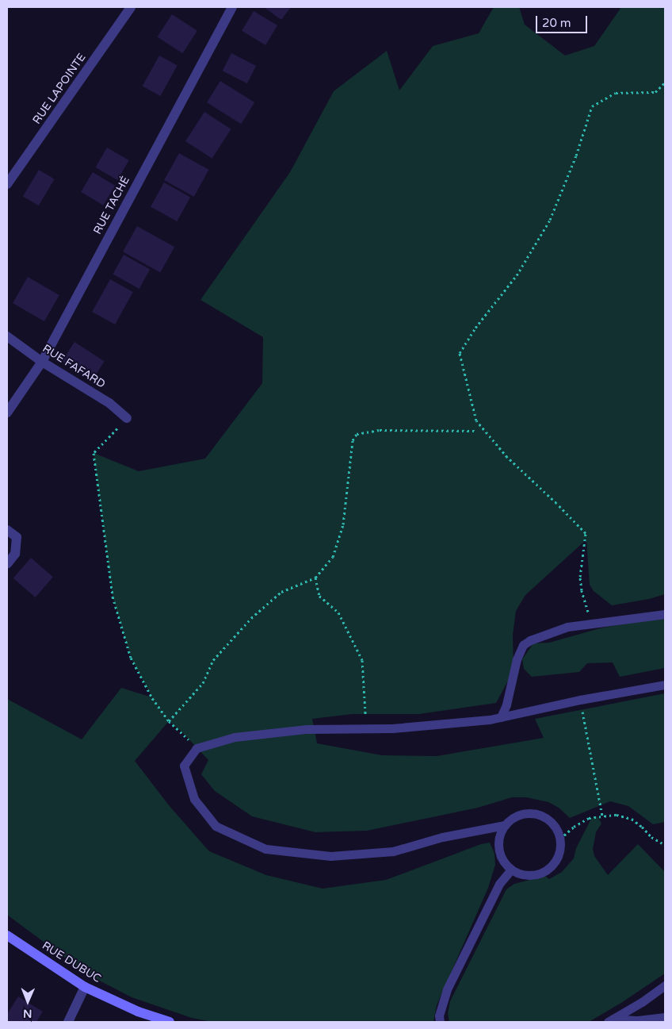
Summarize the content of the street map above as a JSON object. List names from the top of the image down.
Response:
{
  "streets": {
    "street": [
      "RUE LAPOINTE",
      "RUE TACHÉ",
      "RUE FAFARD",
      "RUE DUBUC"
    ]
  },
  "crossings": [
    ["RUE TACHÉ", "RUE FAFARD"]
  ],
  "scale_bar": "20 m",
  "north": "bottom"
}
